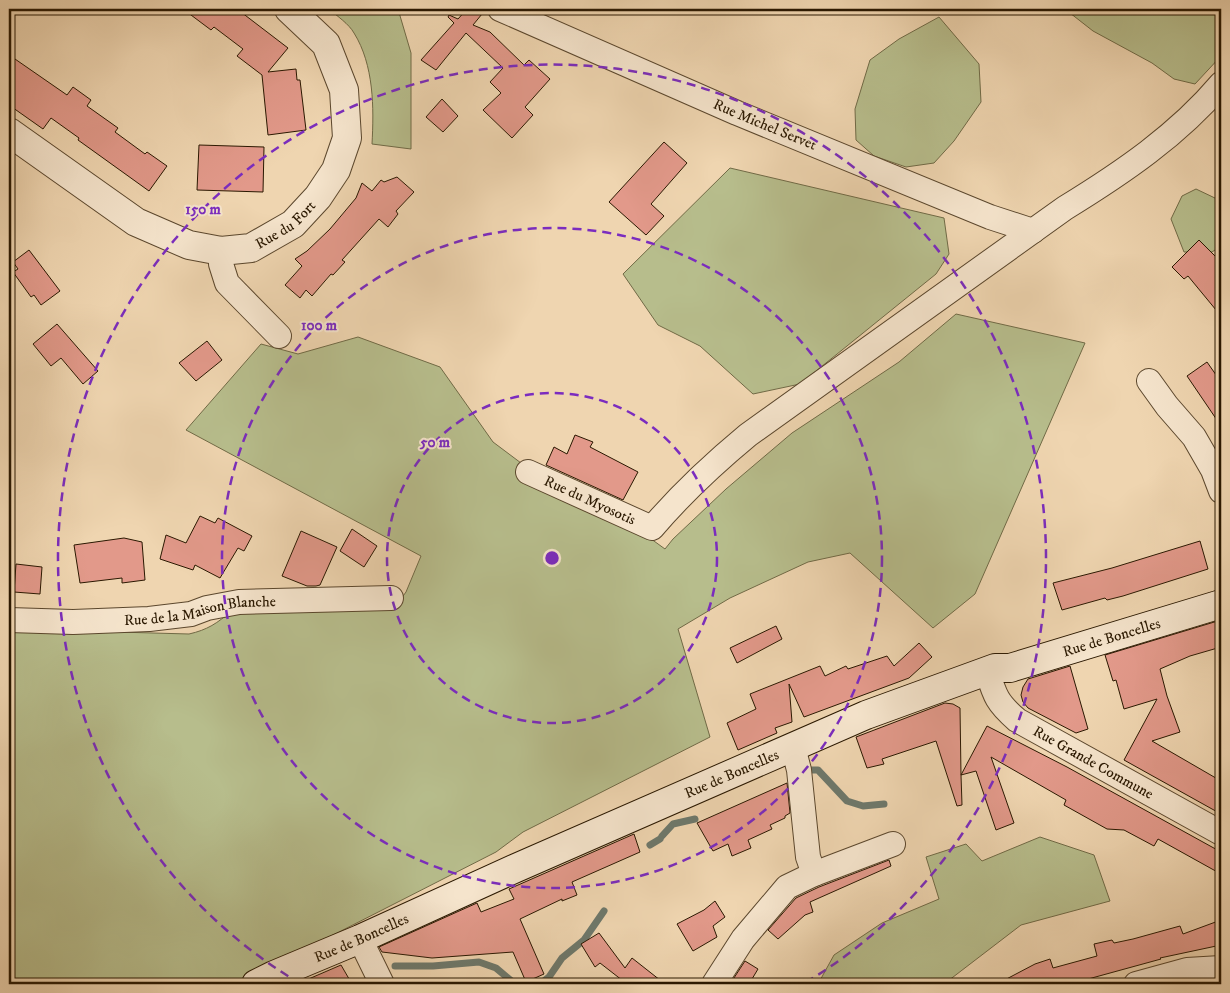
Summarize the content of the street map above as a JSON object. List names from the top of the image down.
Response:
{
  "streets": {
    "main road": ["Rue du Fort", "Rue de Boncelles"],
    "street": [
      "Rue Michel Servet",
      "Rue du Myosotis",
      "Rue de la Maison Blanche",
      "Rue Grande Commune"
    ]
  },
  "crossings": [
    ["Rue Michel Servet", "Rue du Myosotis"],
    ["Rue de Boncelles", "Rue Grande Commune"]
  ],
  "rings": ["150 m", "100 m", "50 m"]
}
